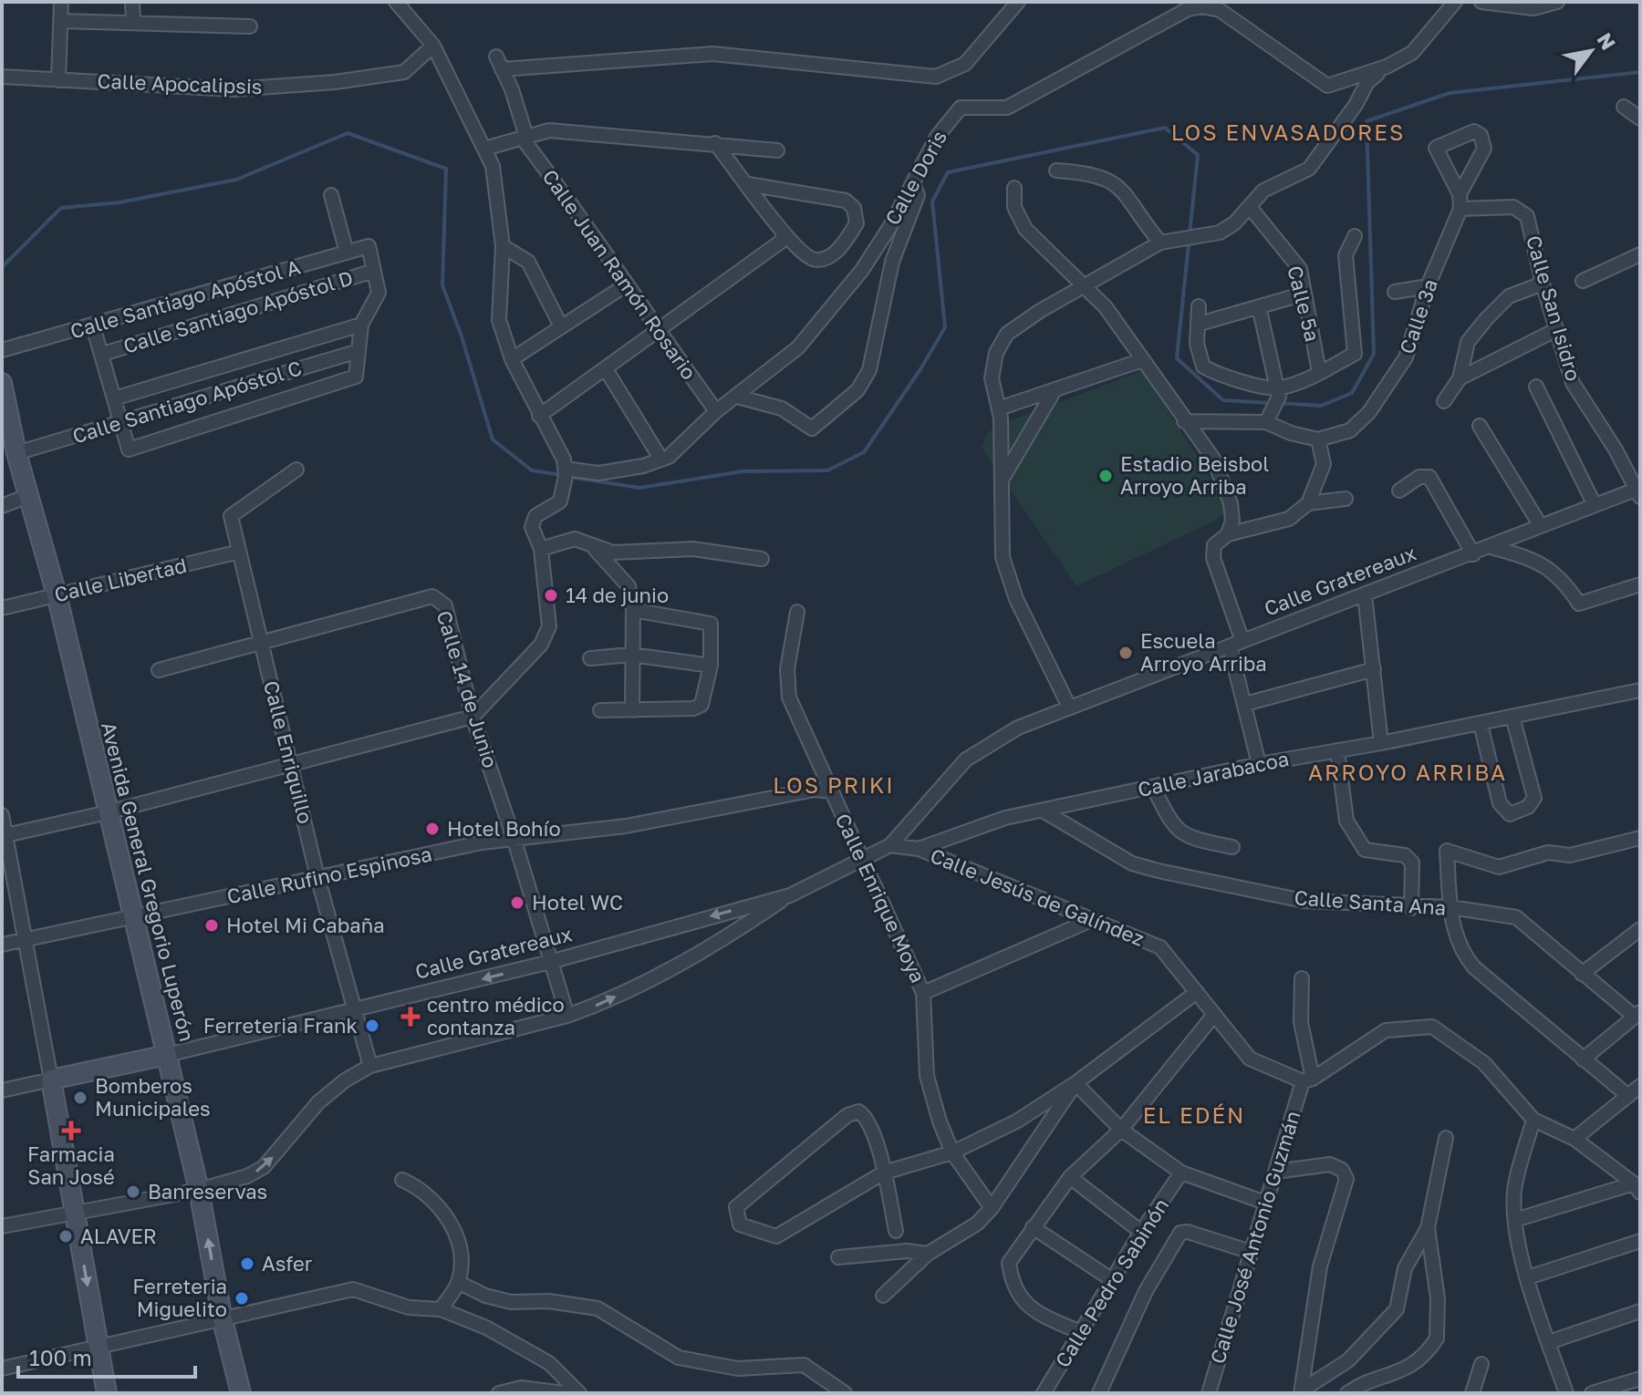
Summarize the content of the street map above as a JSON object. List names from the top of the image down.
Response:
{
  "streets": {
    "main road": ["Calle Gratereaux", "Avenida General Gregorio Luperón"],
    "street": [
      "Calle Apocalipsis",
      "Calle Doris",
      "Calle Juan Ramón Rosario",
      "Calle Santiago Apóstol A",
      "Calle 5ª",
      "Calle San Isidro",
      "Calle Santiago Apóstol D",
      "Calle 3ª",
      "Calle Santiago Apóstol C",
      "Calle Libertad",
      "Calle 14 de Junio",
      "Calle Enriquillo",
      "Calle Jarabacoa",
      "Calle Rufino Espinosa",
      "Calle Jesús de Galíndez",
      "Calle Enrique Moya",
      "Calle Santa Ana",
      "Calle José Antonio Guzmán",
      "Calle Pedro Sabinón"
    ]
  },
  "crossings": [
    ["Calle Doris", "Calle Juan Ramón Rosario"],
    ["Calle Santiago Apóstol A", "Calle Santiago Apóstol D"],
    ["Calle San Isidro", "Calle 3ª"],
    ["Calle San Isidro", "Calle Gratereaux"],
    ["Calle Santiago Apóstol C", "Avenida General Gregorio Luperón"],
    ["Calle Libertad", "Calle Enriquillo"],
    ["Calle Libertad", "Avenida General Gregorio Luperón"],
    ["Calle Gratereaux", "Calle 14 de Junio"],
    ["Calle Gratereaux", "Calle Enriquillo"],
    ["Calle Gratereaux", "Avenida General Gregorio Luperón"],
    ["Calle Gratereaux", "Calle Jesús de Galíndez"],
    ["Calle Gratereaux", "Calle Enrique Moya"],
    ["Calle 14 de Junio", "Calle Enriquillo"],
    ["Calle 14 de Junio", "Calle Rufino Espinosa"],
    ["Calle Enriquillo", "Calle Rufino Espinosa"],
    ["Calle Jarabacoa", "Calle Jesús de Galíndez"],
    ["Calle Jarabacoa", "Calle Santa Ana"],
    ["Calle Rufino Espinosa", "Avenida General Gregorio Luperón"],
    ["Calle Rufino Espinosa", "Calle Enrique Moya"],
    ["Calle Jesús de Galíndez", "Calle José Antonio Guzmán"]
  ],
  "districts": [
    "LOS ENVASADORES",
    "ARROYO ARRIBA",
    "LOS PRIKI",
    "EL EDÉN"
  ],
  "places": {
    "other": [
      "Estadio Beisbol Arroyo Arriba",
      "14 de junio",
      "Escuela Arroyo Arriba",
      "Hotel Bohío",
      "Hotel WC",
      "Hotel Mi Cabaña",
      "Ferreteria Frank",
      "Bomberos Municipales",
      "Banreservas",
      "ALAVER",
      "Asfer",
      "Ferreteria Miguelito"
    ],
    "health": ["centro médico contanza", "Farmacia San José"]
  },
  "scale_bar": "100 m",
  "north": "top right"
}
